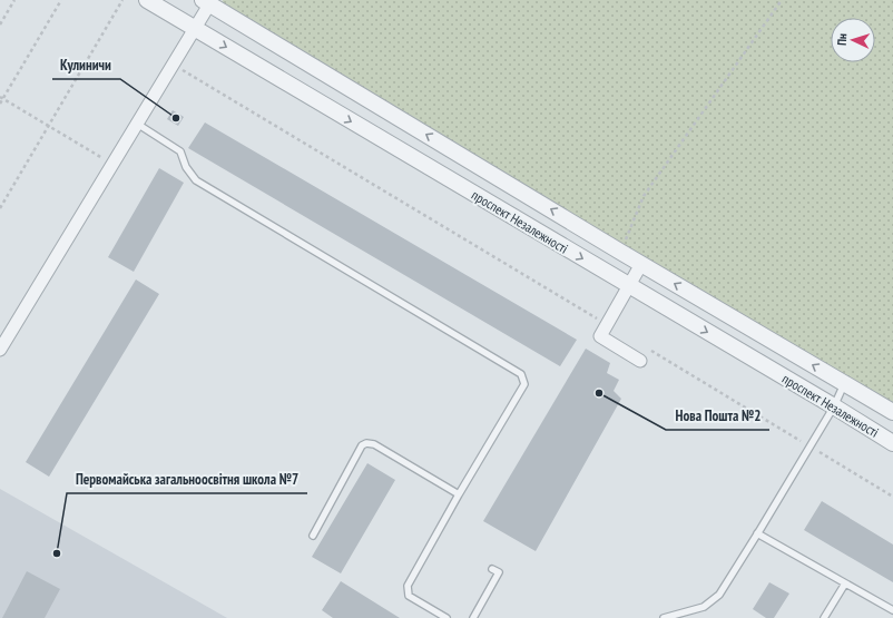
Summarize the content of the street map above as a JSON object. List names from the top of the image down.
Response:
{
  "streets": {
    "street": ["проспект Незалежності"]
  },
  "places": ["Кулиничи", "Нова Пошта №2", "Первомайська загальноосвітня школа №7"],
  "north": "left"
}
